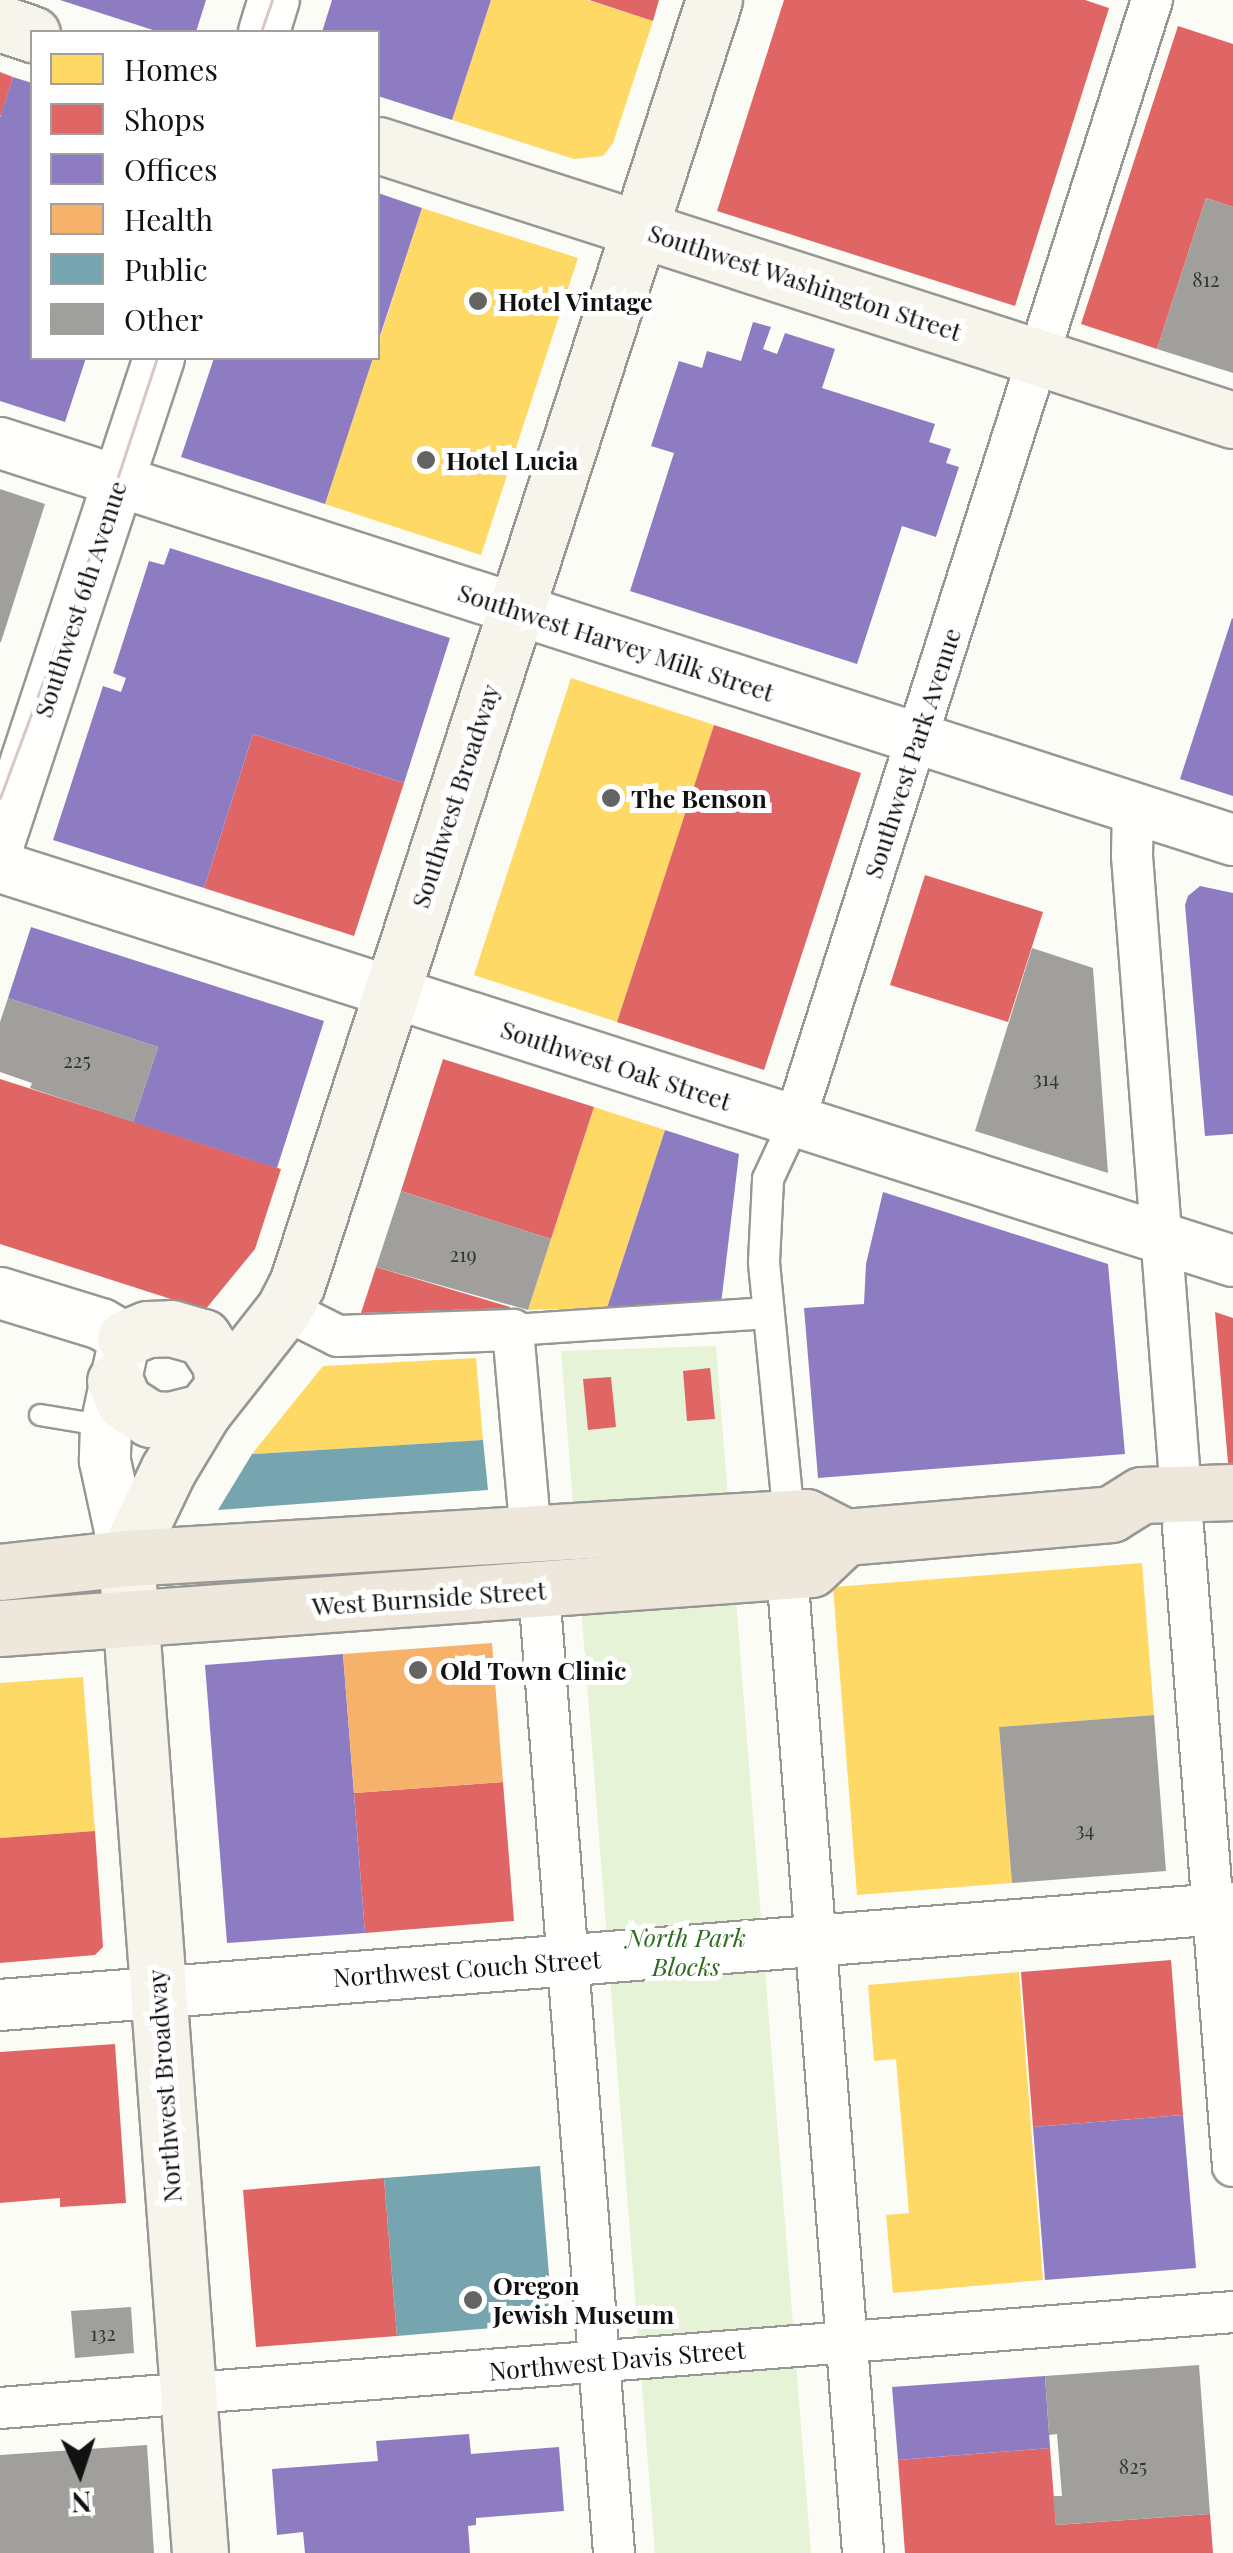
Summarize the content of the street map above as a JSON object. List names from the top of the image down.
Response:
{
  "streets": {
    "main road": [
      "Southwest Washington Street",
      "Southwest Broadway",
      "West Burnside Street",
      "Northwest Broadway"
    ],
    "street": [
      "Southwest 6th Avenue",
      "Southwest Harvey Milk Street",
      "Southwest Park Avenue",
      "Southwest Oak Street",
      "Northwest Couch Street",
      "Northwest Davis Street"
    ]
  },
  "crossings": [
    ["Southwest Washington Street", "Southwest Park Avenue"],
    ["Southwest Washington Street", "Southwest Broadway"],
    ["Southwest 6th Avenue", "Southwest Harvey Milk Street"],
    ["Southwest Harvey Milk Street", "Southwest Park Avenue"],
    ["Southwest Harvey Milk Street", "Southwest Broadway"],
    ["Southwest Park Avenue", "Southwest Oak Street"],
    ["Southwest Broadway", "Southwest Oak Street"],
    ["Southwest Broadway", "West Burnside Street"],
    ["Southwest Broadway", "Northwest Broadway"],
    ["West Burnside Street", "Northwest Broadway"],
    ["Northwest Couch Street", "Northwest Broadway"],
    ["Northwest Broadway", "Northwest Davis Street"]
  ],
  "parks": ["North Park Blocks"],
  "places": [
    "Hotel Vintage",
    "Hotel Lucia",
    "The Benson",
    "Old Town Clinic",
    "Oregon Jewish Museum"
  ],
  "house_numbers": [
    "812",
    "225",
    "314",
    "219",
    "34",
    "132",
    "825"
  ],
  "legend": [
    "Homes",
    "Shops",
    "Offices",
    "Health",
    "Public",
    "Other"
  ],
  "north": "bottom"
}
